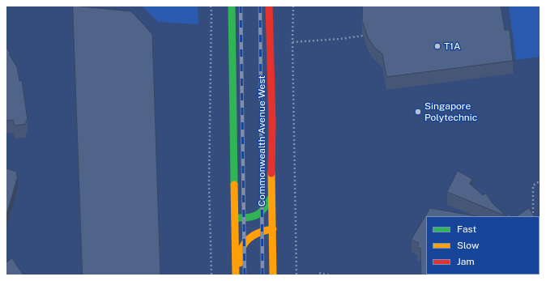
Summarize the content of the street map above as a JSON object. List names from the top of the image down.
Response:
{
  "streets": {
    "main road": ["Commonwealth Avenue West"]
  },
  "places": ["T1A", "Singapore Polytechnic"],
  "legend": ["Fast", "Slow", "Jam"]
}
